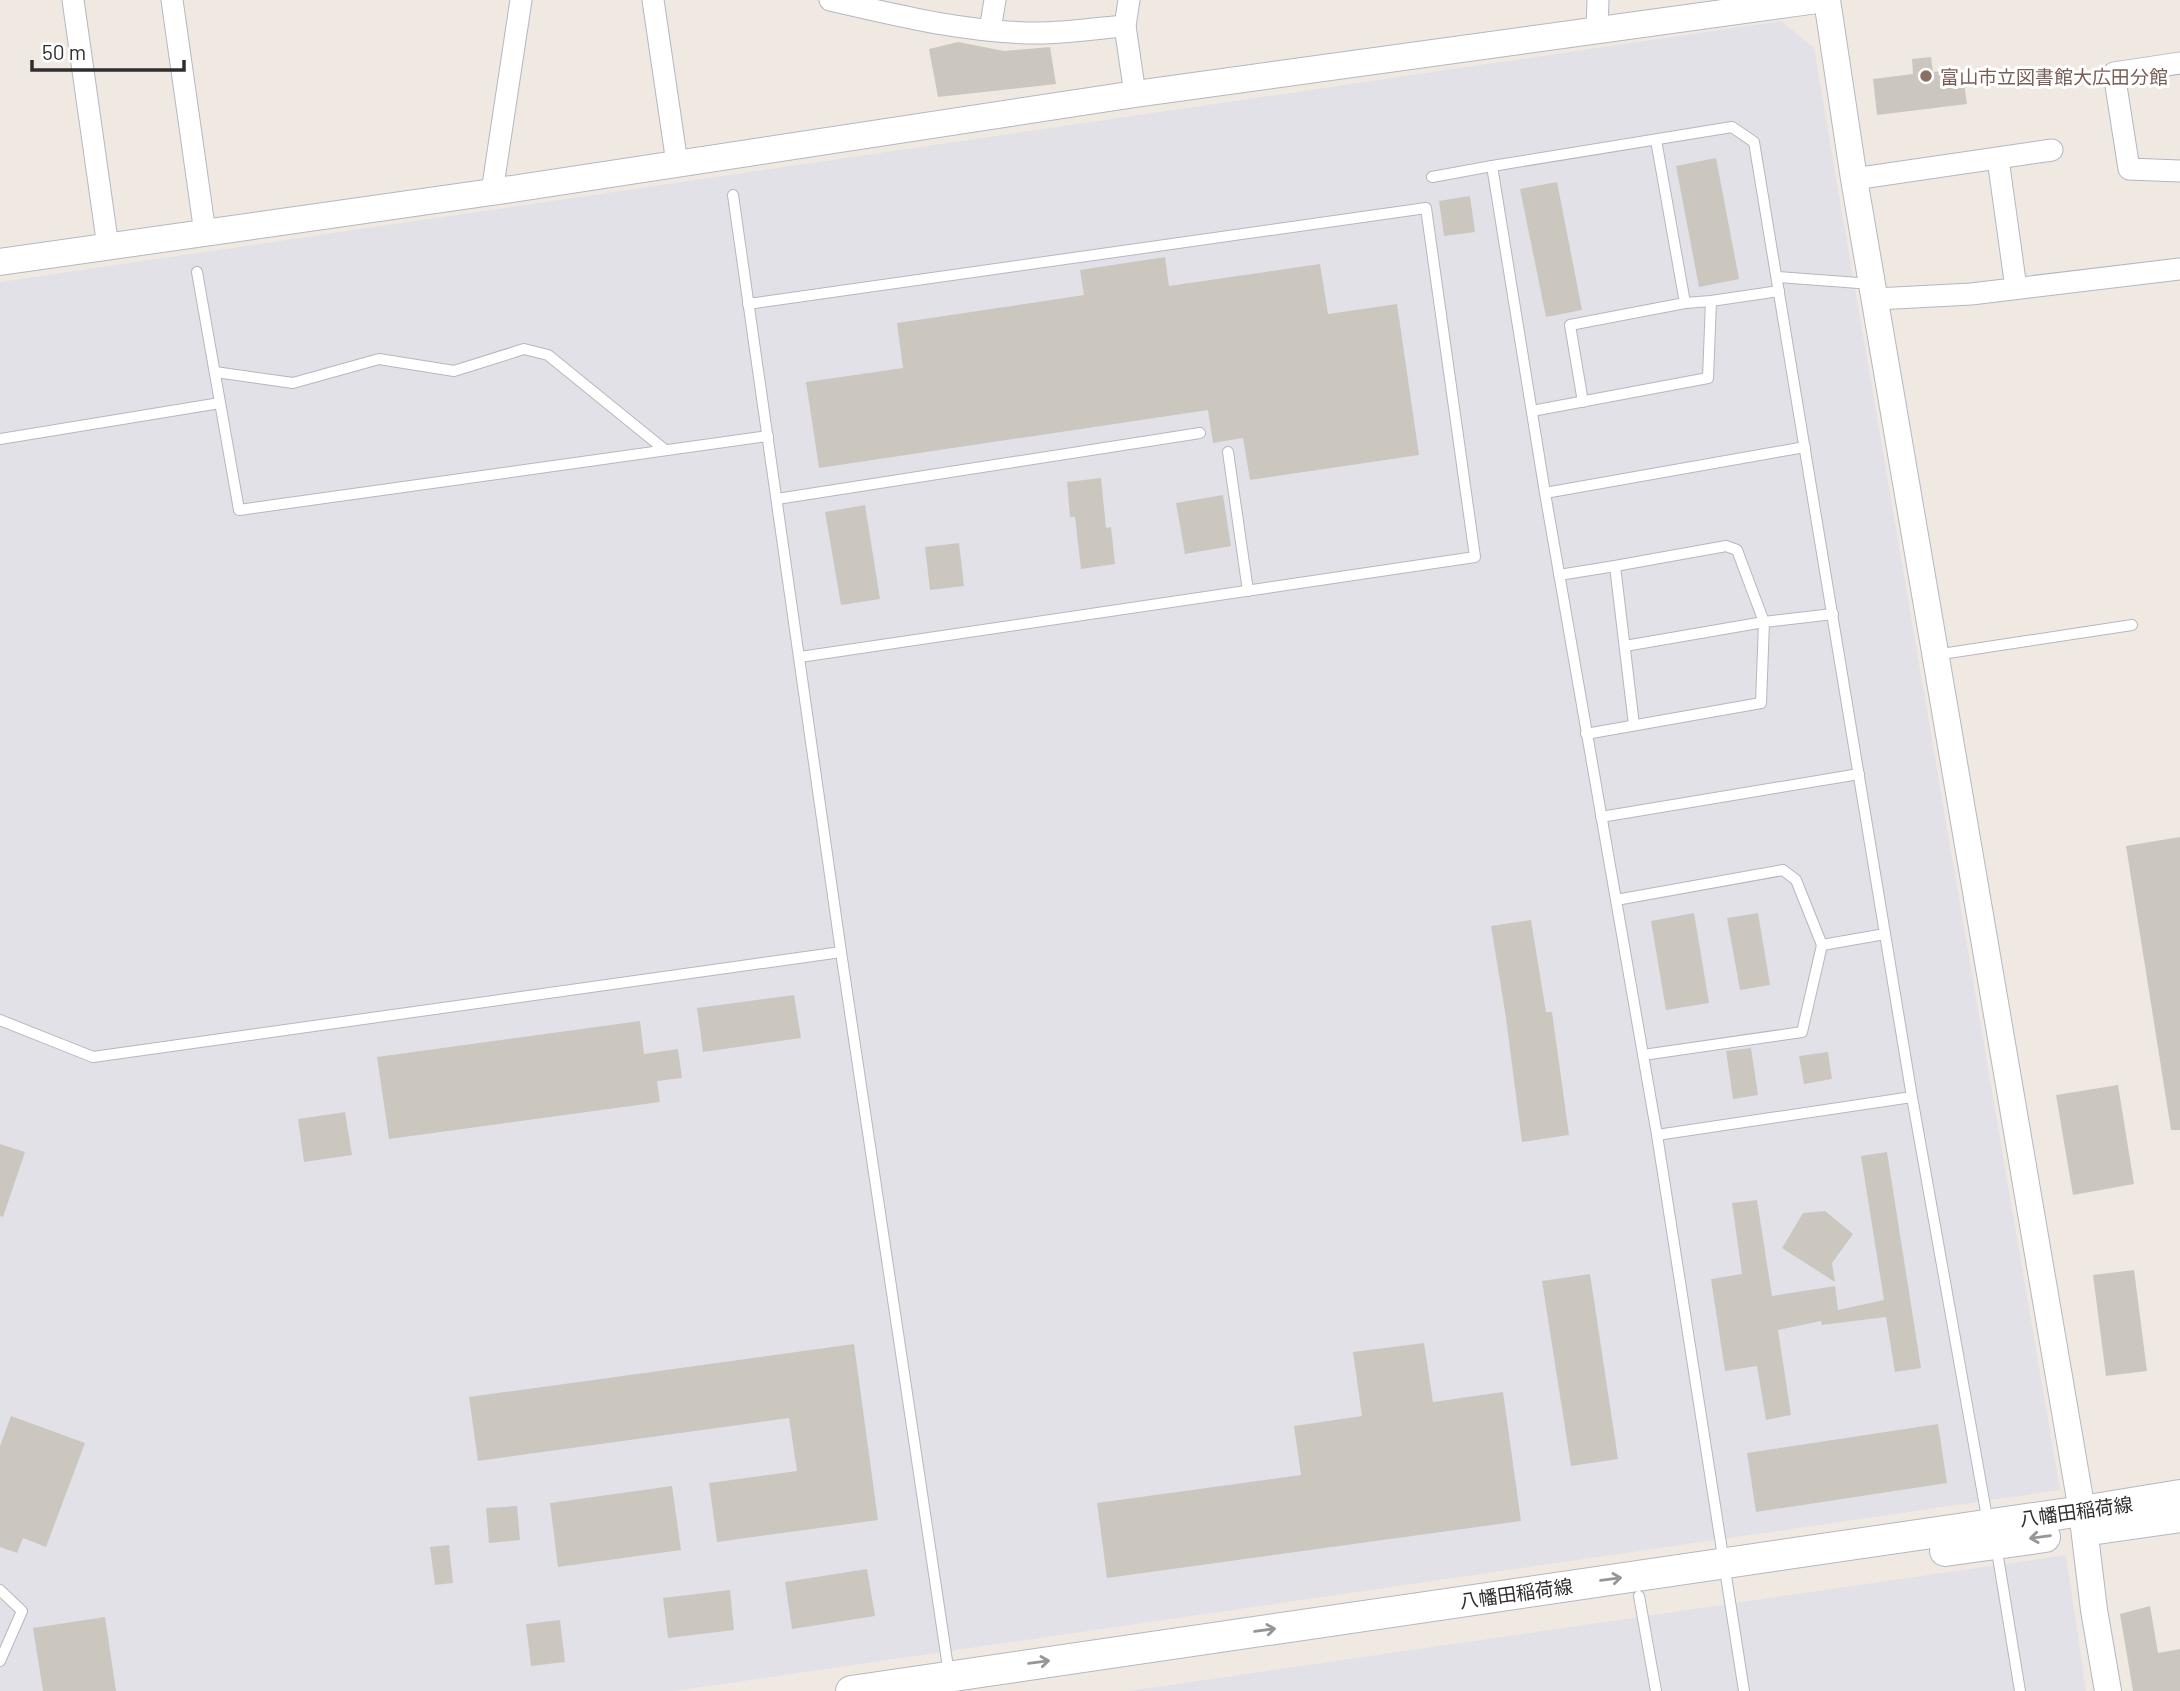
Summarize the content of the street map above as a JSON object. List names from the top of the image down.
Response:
{
  "streets": {
    "main road": ["八幡田稲荷線"]
  },
  "places": ["富山市立図書館大広田分館"],
  "scale_bar": "50 m"
}
